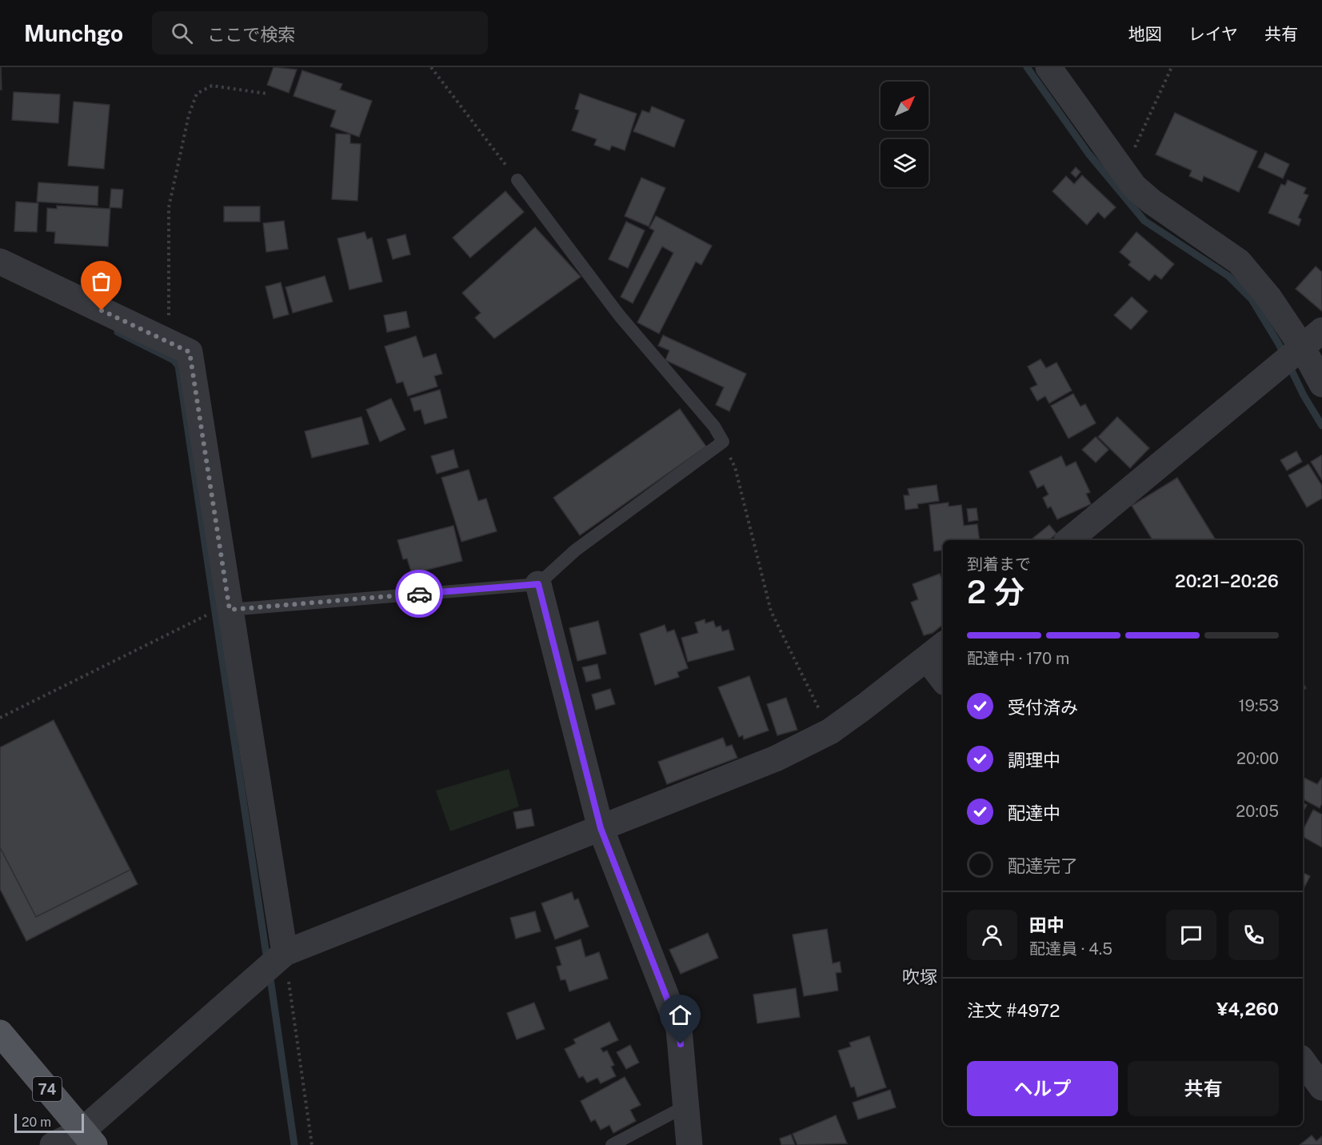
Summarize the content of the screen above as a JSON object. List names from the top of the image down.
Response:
{
  "streets": {
    "main road": ["74"]
  },
  "districts": ["吹塚"],
  "scale_bar": "20 m",
  "north": "top right",
  "page": {
    "header": "Munchgo",
    "search": "ここで検索",
    "nav": ["地図", "レイヤ", "共有"],
    "heading": ["2 分", "到着まで", "20:21–20:26"],
    "panel": [
      "田中",
      "配達員 · 4.5",
      "注文 #4972",
      "¥4,260"
    ],
    "bar": "配達中 · 170 m",
    "list": [
      ["受付済み", "19:53"],
      ["調理中", "20:00"],
      ["配達中", "20:05"],
      "配達完了"
    ],
    "buttons": ["ヘルプ", "共有"],
    "scale": "20 m"
  }
}
